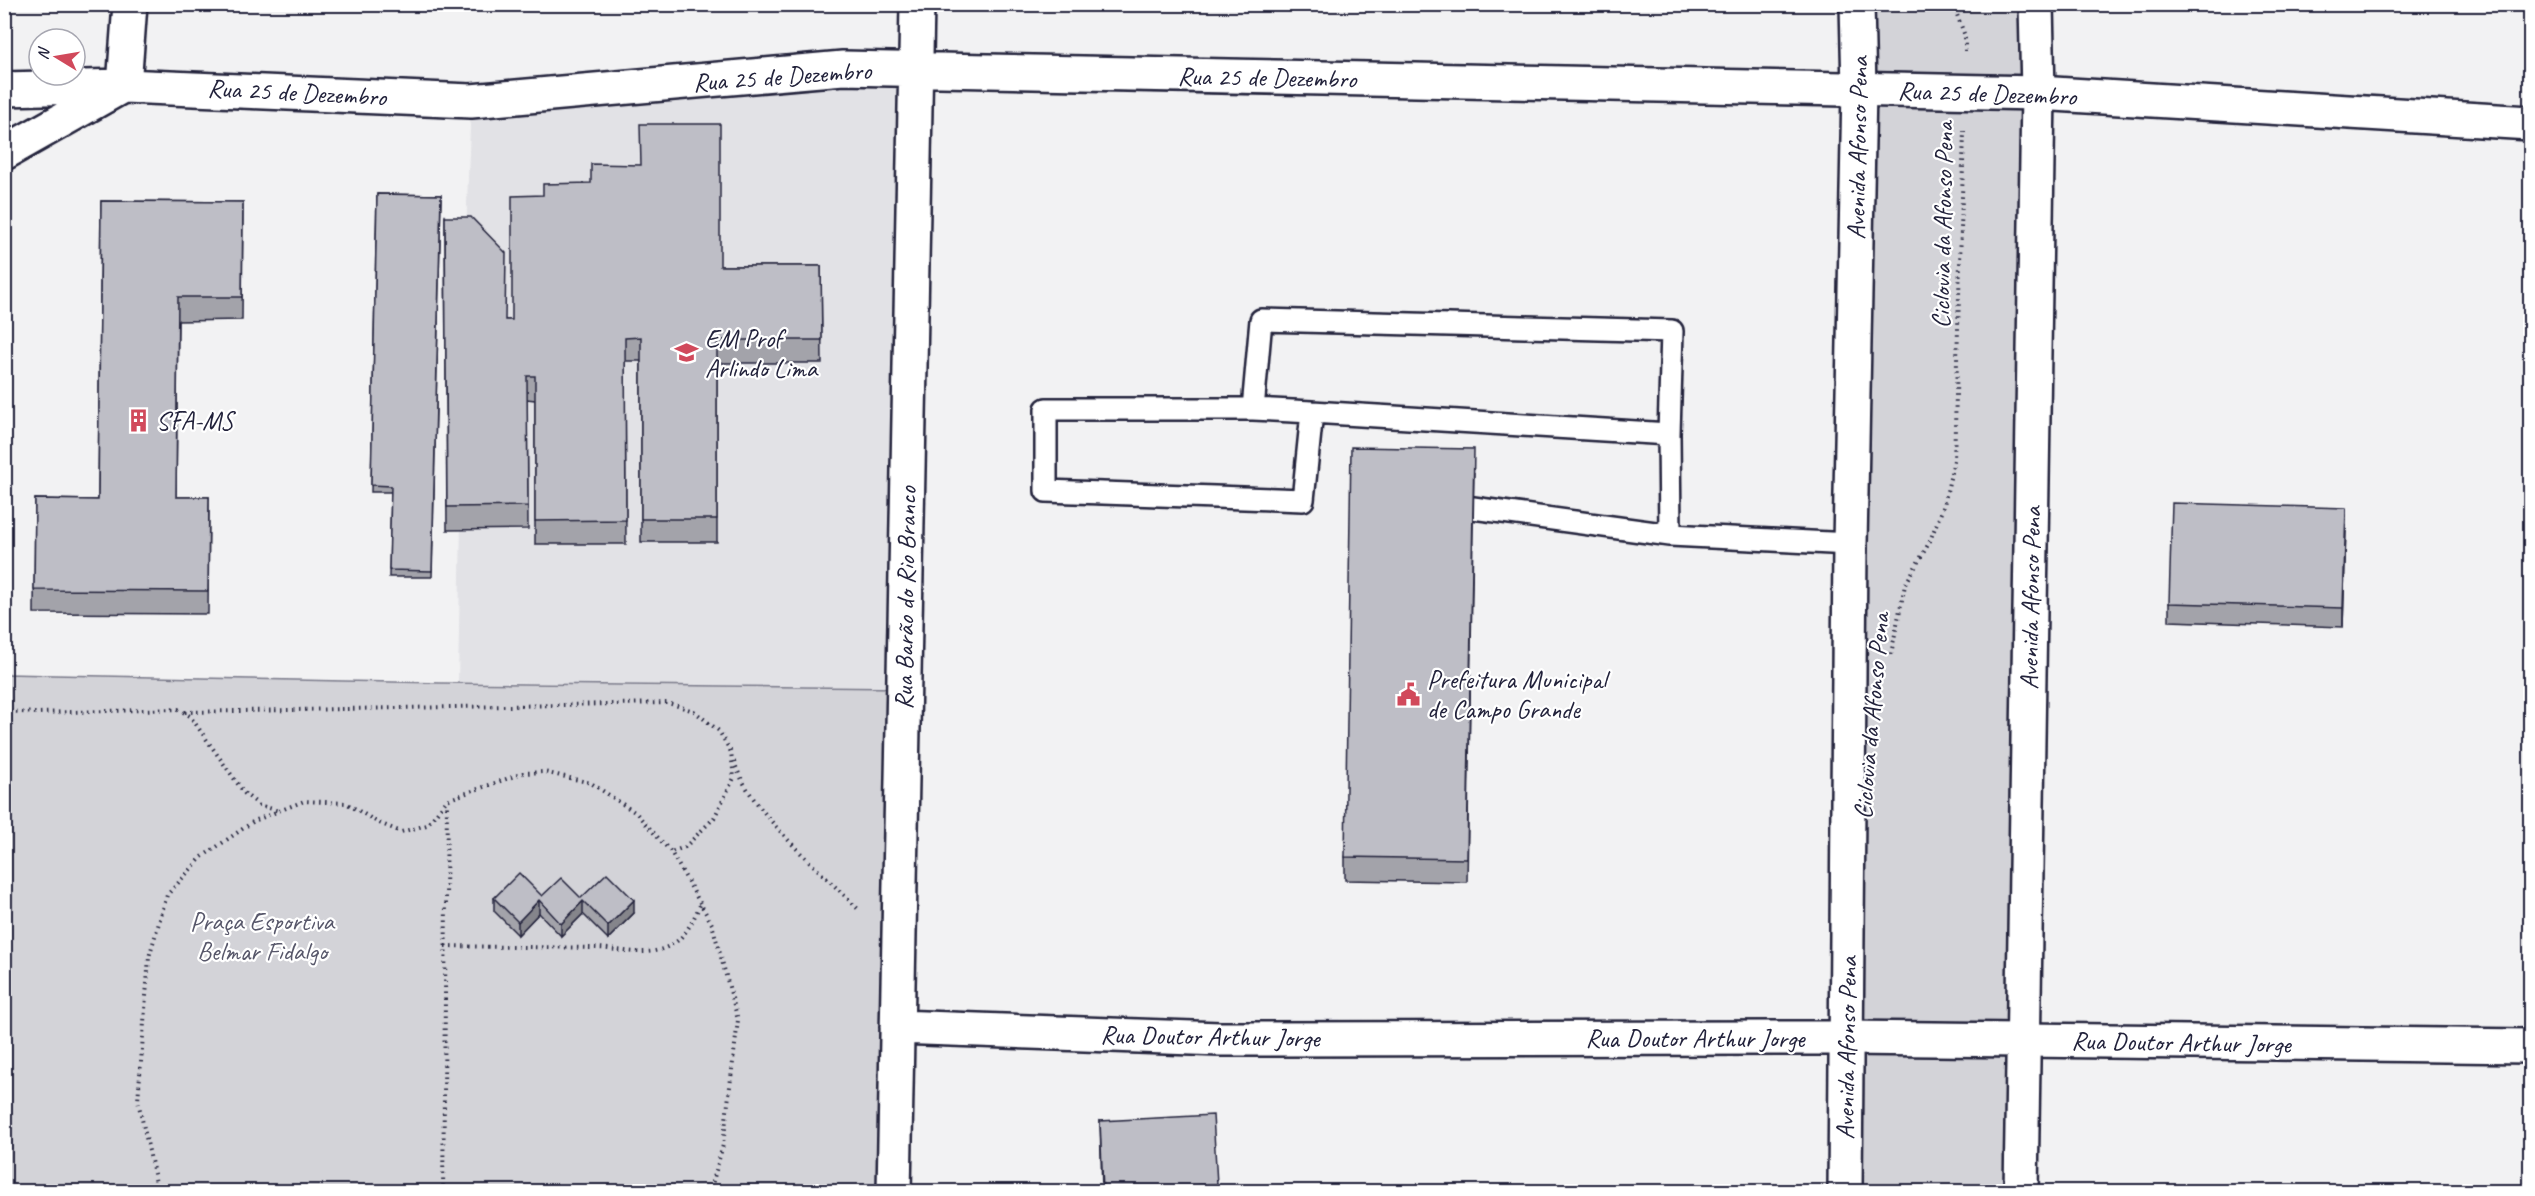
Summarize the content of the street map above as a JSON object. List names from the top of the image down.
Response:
{
  "streets": {
    "street": [
      "Rua 25 de Dezembro",
      "Avenida Afonso Pena",
      "Rua Barão do Rio Branco",
      "Rua Doutor Arthur Jorge"
    ],
    "path": ["Ciclovia da Afonso Pena"]
  },
  "crossings": [
    ["Rua 25 de Dezembro", "Avenida Afonso Pena"],
    ["Rua 25 de Dezembro", "Ciclovia da Afonso Pena"],
    ["Rua 25 de Dezembro", "Rua Barão do Rio Branco"],
    ["Avenida Afonso Pena", "Rua Doutor Arthur Jorge"],
    ["Rua Barão do Rio Branco", "Rua Doutor Arthur Jorge"]
  ],
  "parks": ["Praça Esportiva Belmar Fidalgo"],
  "places": {
    "school or university": ["EM Prof Arlindo Lima"],
    "building": ["SFA-MS"],
    "public building": ["Prefeitura Municipal de Campo Grande"]
  },
  "north": "left"
}
